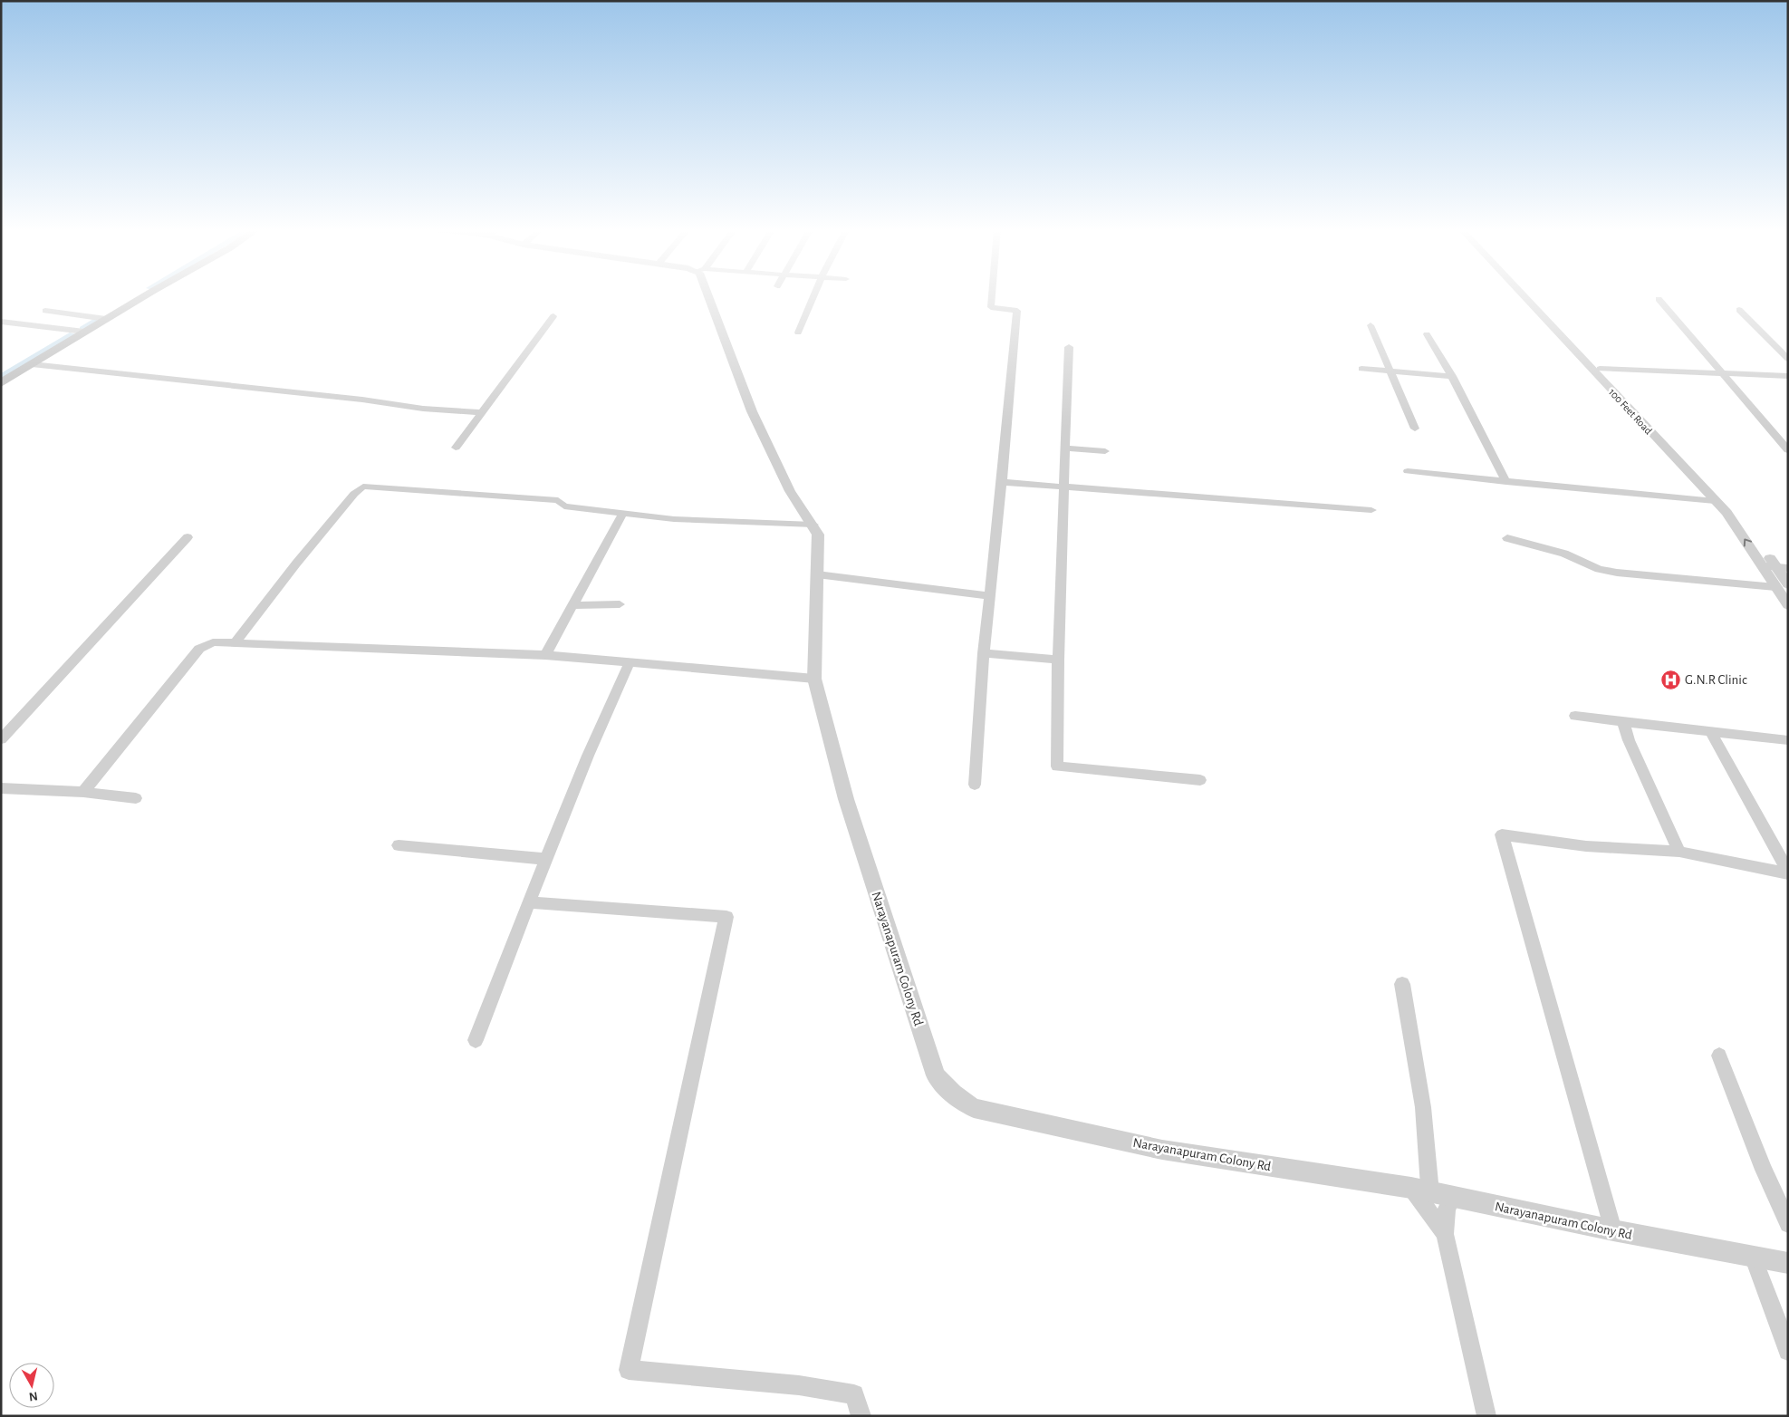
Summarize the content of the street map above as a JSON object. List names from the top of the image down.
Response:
{
  "streets": {
    "street": ["100 Feet Road", "Narayanapuram Colony Rd"]
  },
  "places": {
    "hospital": ["G.N.R Clinic"]
  },
  "north": "bottom"
}
